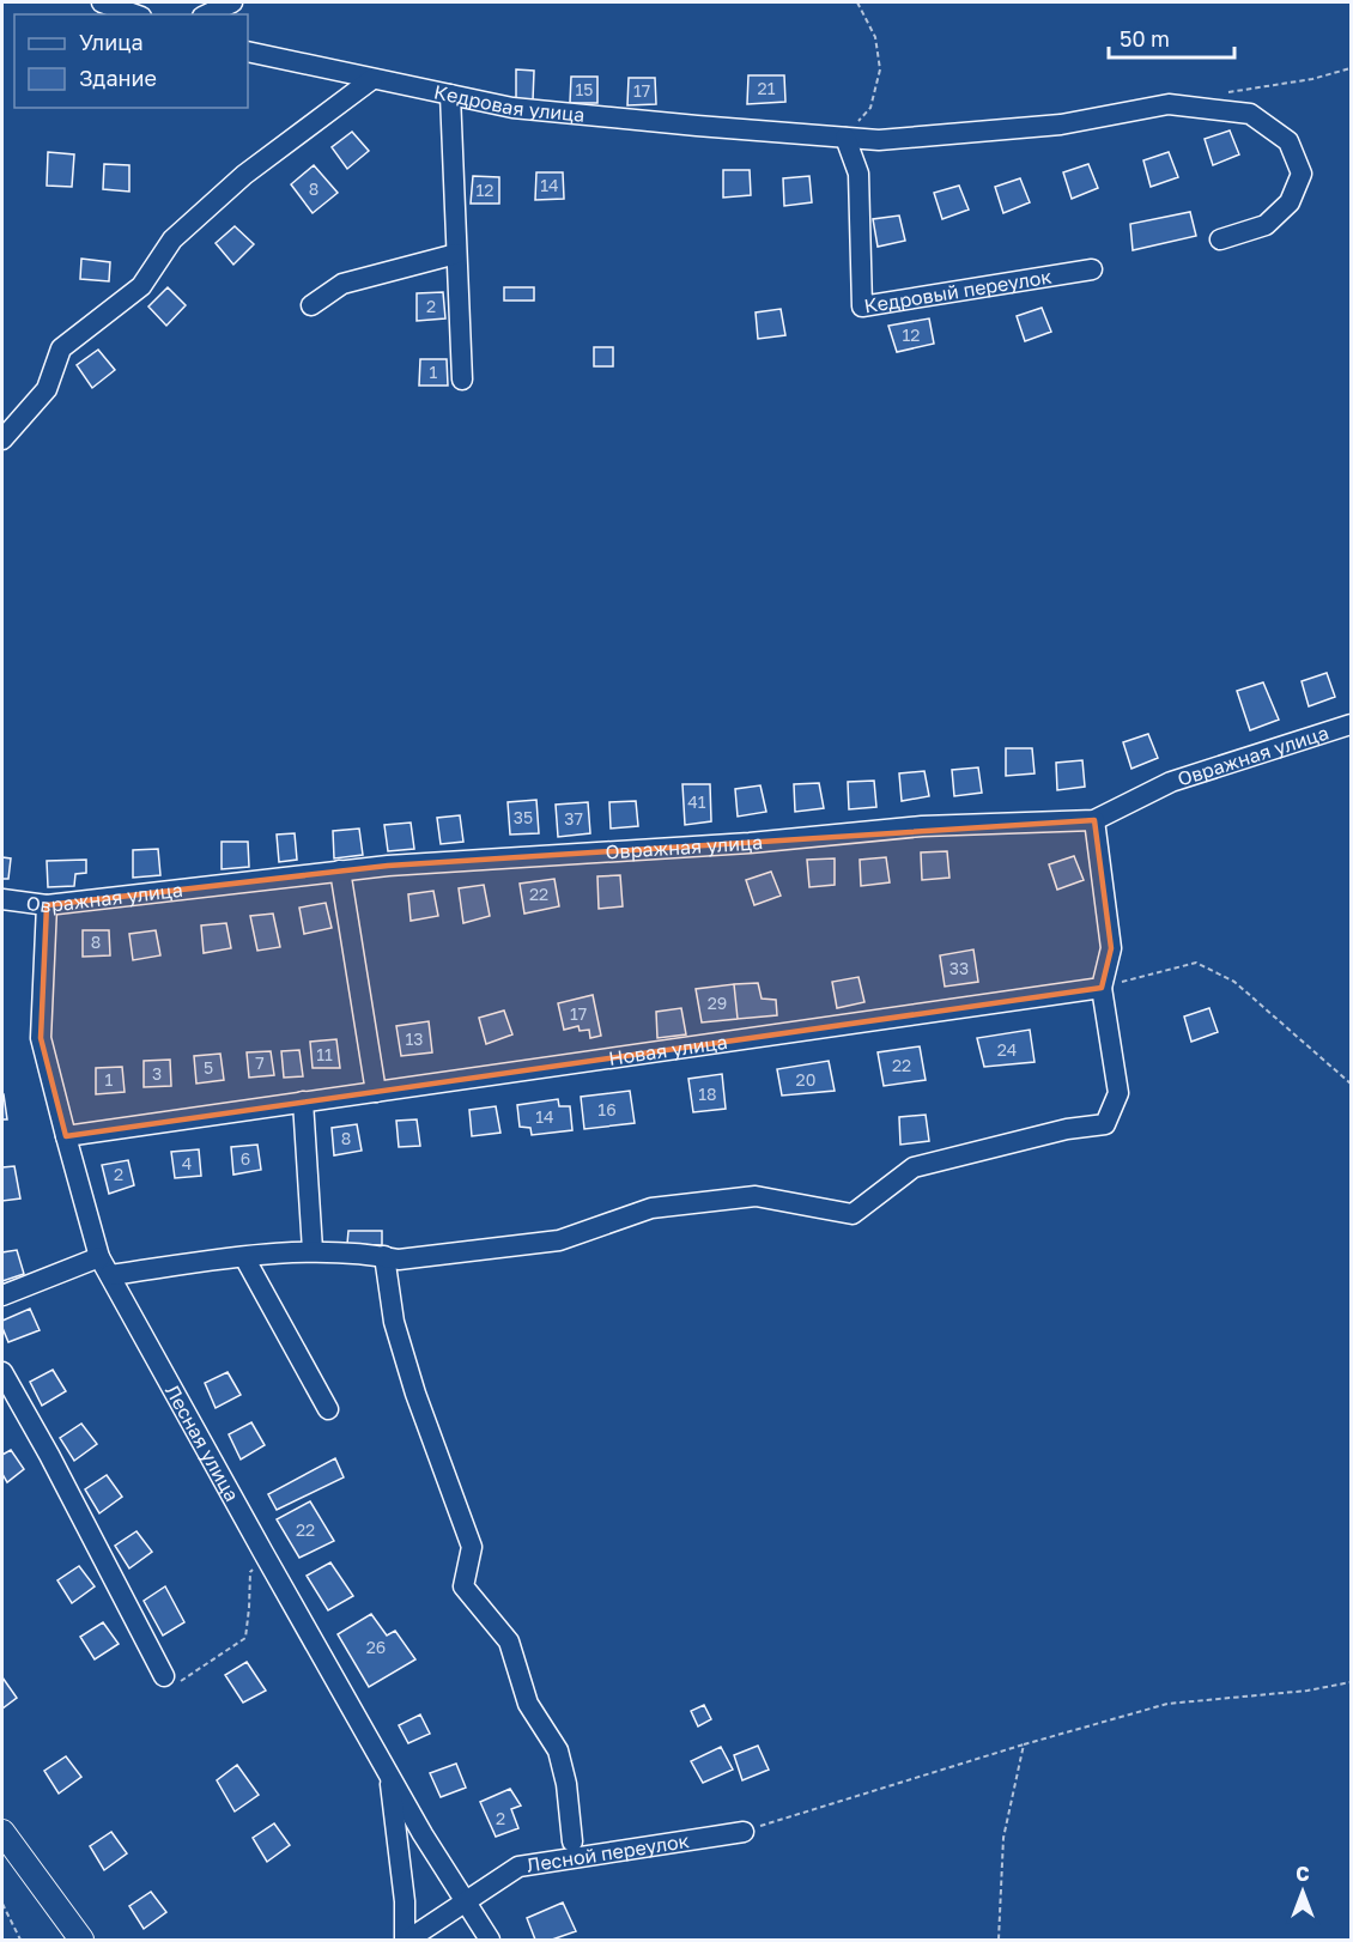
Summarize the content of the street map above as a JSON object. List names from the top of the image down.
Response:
{
  "streets": {
    "street": [
      "Кедровая улица",
      "Кедровый переулок",
      "Овражная улица",
      "Новая улица",
      "Лесная улица",
      "Лесной переулок"
    ]
  },
  "crossings": [
    ["Кедровая улица", "Кедровый переулок"],
    ["Овражная улица", "Лесная улица"],
    ["Новая улица", "Лесная улица"],
    ["Лесная улица", "Лесной переулок"]
  ],
  "house_numbers": [
    "21",
    "15",
    "17",
    "14",
    "8",
    "12",
    "2",
    "12",
    "1",
    "41",
    "35",
    "37",
    "22",
    "8",
    "33",
    "29",
    "17",
    "13",
    "24",
    "11",
    "7",
    "22",
    "5",
    "3",
    "1",
    "20",
    "18",
    "16",
    "14",
    "8",
    "6",
    "4",
    "2",
    "22",
    "26",
    "2"
  ],
  "legend": ["Улица", "Здание"],
  "scale_bar": "50 m",
  "north": "top"
}
